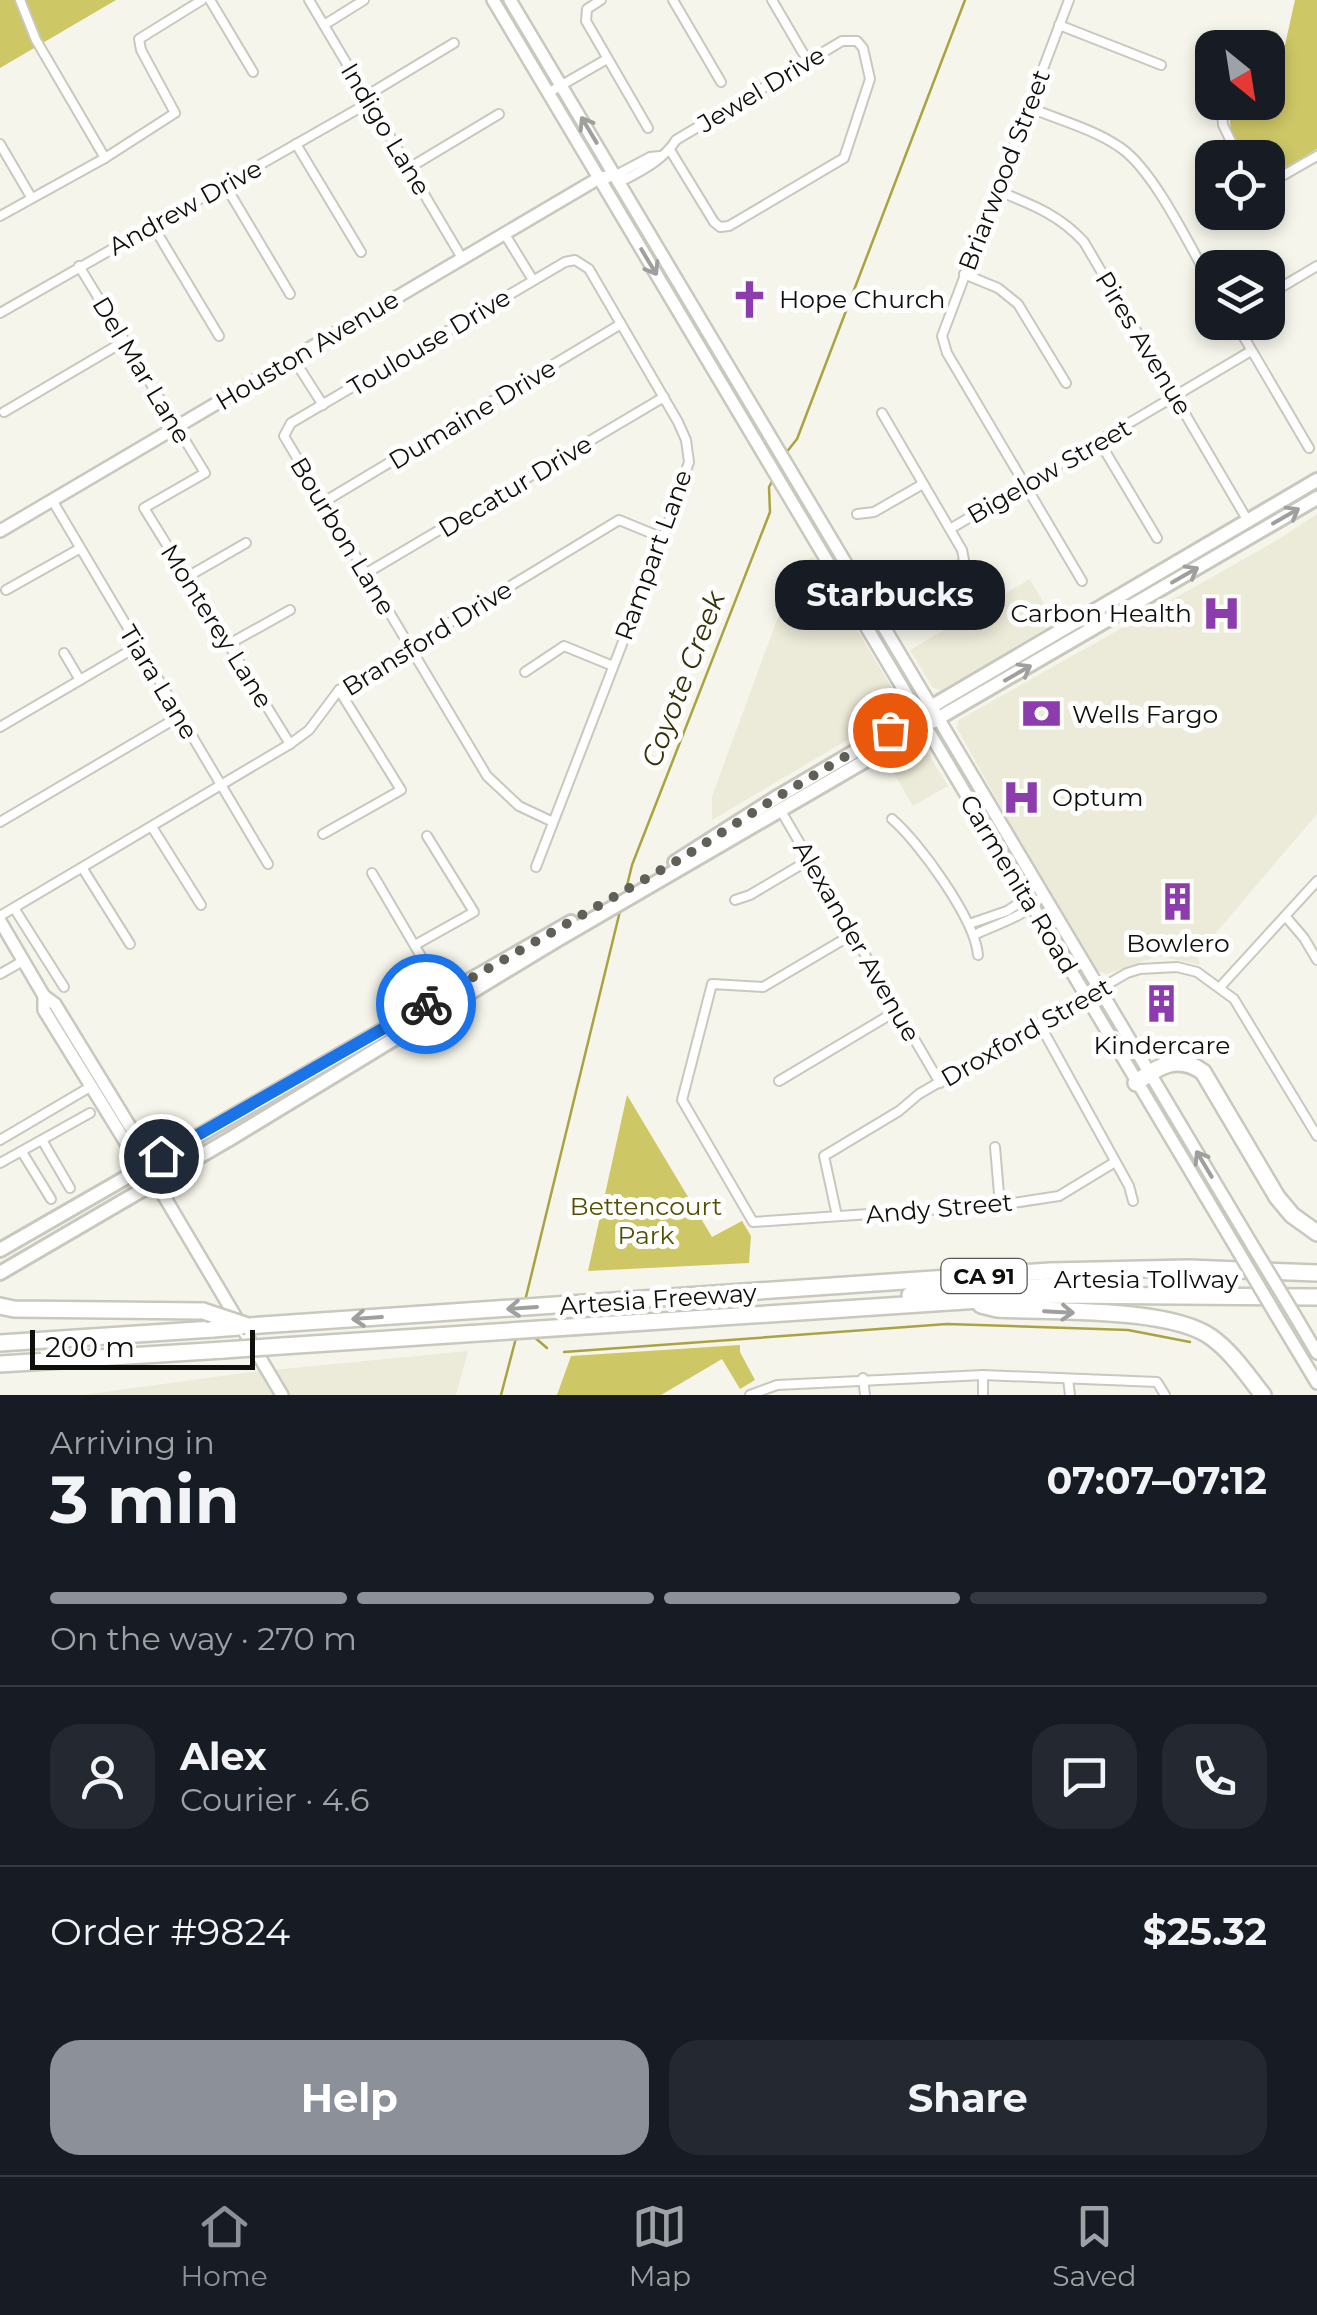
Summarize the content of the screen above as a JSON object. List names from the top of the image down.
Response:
{
  "streets": {
    "highway": ["CA 91", "Artesia Tollway", "Artesia Freeway"],
    "main road": ["Houston Avenue", "Carmenita Road"],
    "street": [
      "Jewel Drive",
      "Indigo Lane",
      "Briarwood Street",
      "Andrew Drive",
      "Toulouse Drive",
      "Pires Avenue",
      "Del Mar Lane",
      "Dumaine Drive",
      "Bigelow Street",
      "Decatur Drive",
      "Bourbon Lane",
      "Rampart Lane",
      "Monterey Lane",
      "Bransford Drive",
      "Tiara Lane",
      "Alexander Avenue",
      "Droxford Street",
      "Andy Street"
    ]
  },
  "crossings": [
    ["Jewel Drive", "Houston Avenue"],
    ["Jewel Drive", "Carmenita Road"],
    ["Indigo Lane", "Andrew Drive"],
    ["Indigo Lane", "Houston Avenue"],
    ["Briarwood Street", "Pires Avenue"],
    ["Briarwood Street", "Bigelow Street"],
    ["Andrew Drive", "Del Mar Lane"],
    ["Toulouse Drive", "Bourbon Lane"],
    ["Toulouse Drive", "Rampart Lane"],
    ["Pires Avenue", "Bigelow Street"],
    ["Houston Avenue", "Del Mar Lane"],
    ["Houston Avenue", "Tiara Lane"],
    ["Houston Avenue", "Carmenita Road"],
    ["Del Mar Lane", "Monterey Lane"],
    ["Dumaine Drive", "Bourbon Lane"],
    ["Dumaine Drive", "Rampart Lane"],
    ["Bigelow Street", "Carmenita Road"],
    ["Decatur Drive", "Bourbon Lane"],
    ["Decatur Drive", "Rampart Lane"],
    ["Bourbon Lane", "Rampart Lane"],
    ["Bourbon Lane", "Bransford Drive"],
    ["Rampart Lane", "Bransford Drive"],
    ["Monterey Lane", "Bransford Drive"],
    ["Bransford Drive", "Tiara Lane"],
    ["Carmenita Road", "Droxford Street"],
    ["Alexander Avenue", "Droxford Street"],
    ["Alexander Avenue", "Andy Street"],
    ["Droxford Street", "Andy Street"],
    ["Artesia Tollway", "Artesia Freeway"]
  ],
  "water": ["Coyote Creek"],
  "parks": ["Bettencourt Park"],
  "places": {
    "church": ["Hope Church"],
    "hospital": ["Carbon Health", "Optum"],
    "bank": ["Wells Fargo"],
    "other": ["Starbucks"],
    "building": ["Bowlero", "Kindercare"]
  },
  "scale_bar": "200 m",
  "north": "bottom right",
  "page": {
    "bubble": "Starbucks",
    "scale": "200 m",
    "heading": ["3 min", "Arriving in", "07:07–07:12"],
    "panel": [
      "Alex",
      "Courier · 4.6",
      "Order #9824",
      "$25.32"
    ],
    "bar": "On the way · 270 m",
    "buttons": ["Help", "Share"],
    "tabs": ["Home", "Map", "Saved"]
  }
}
